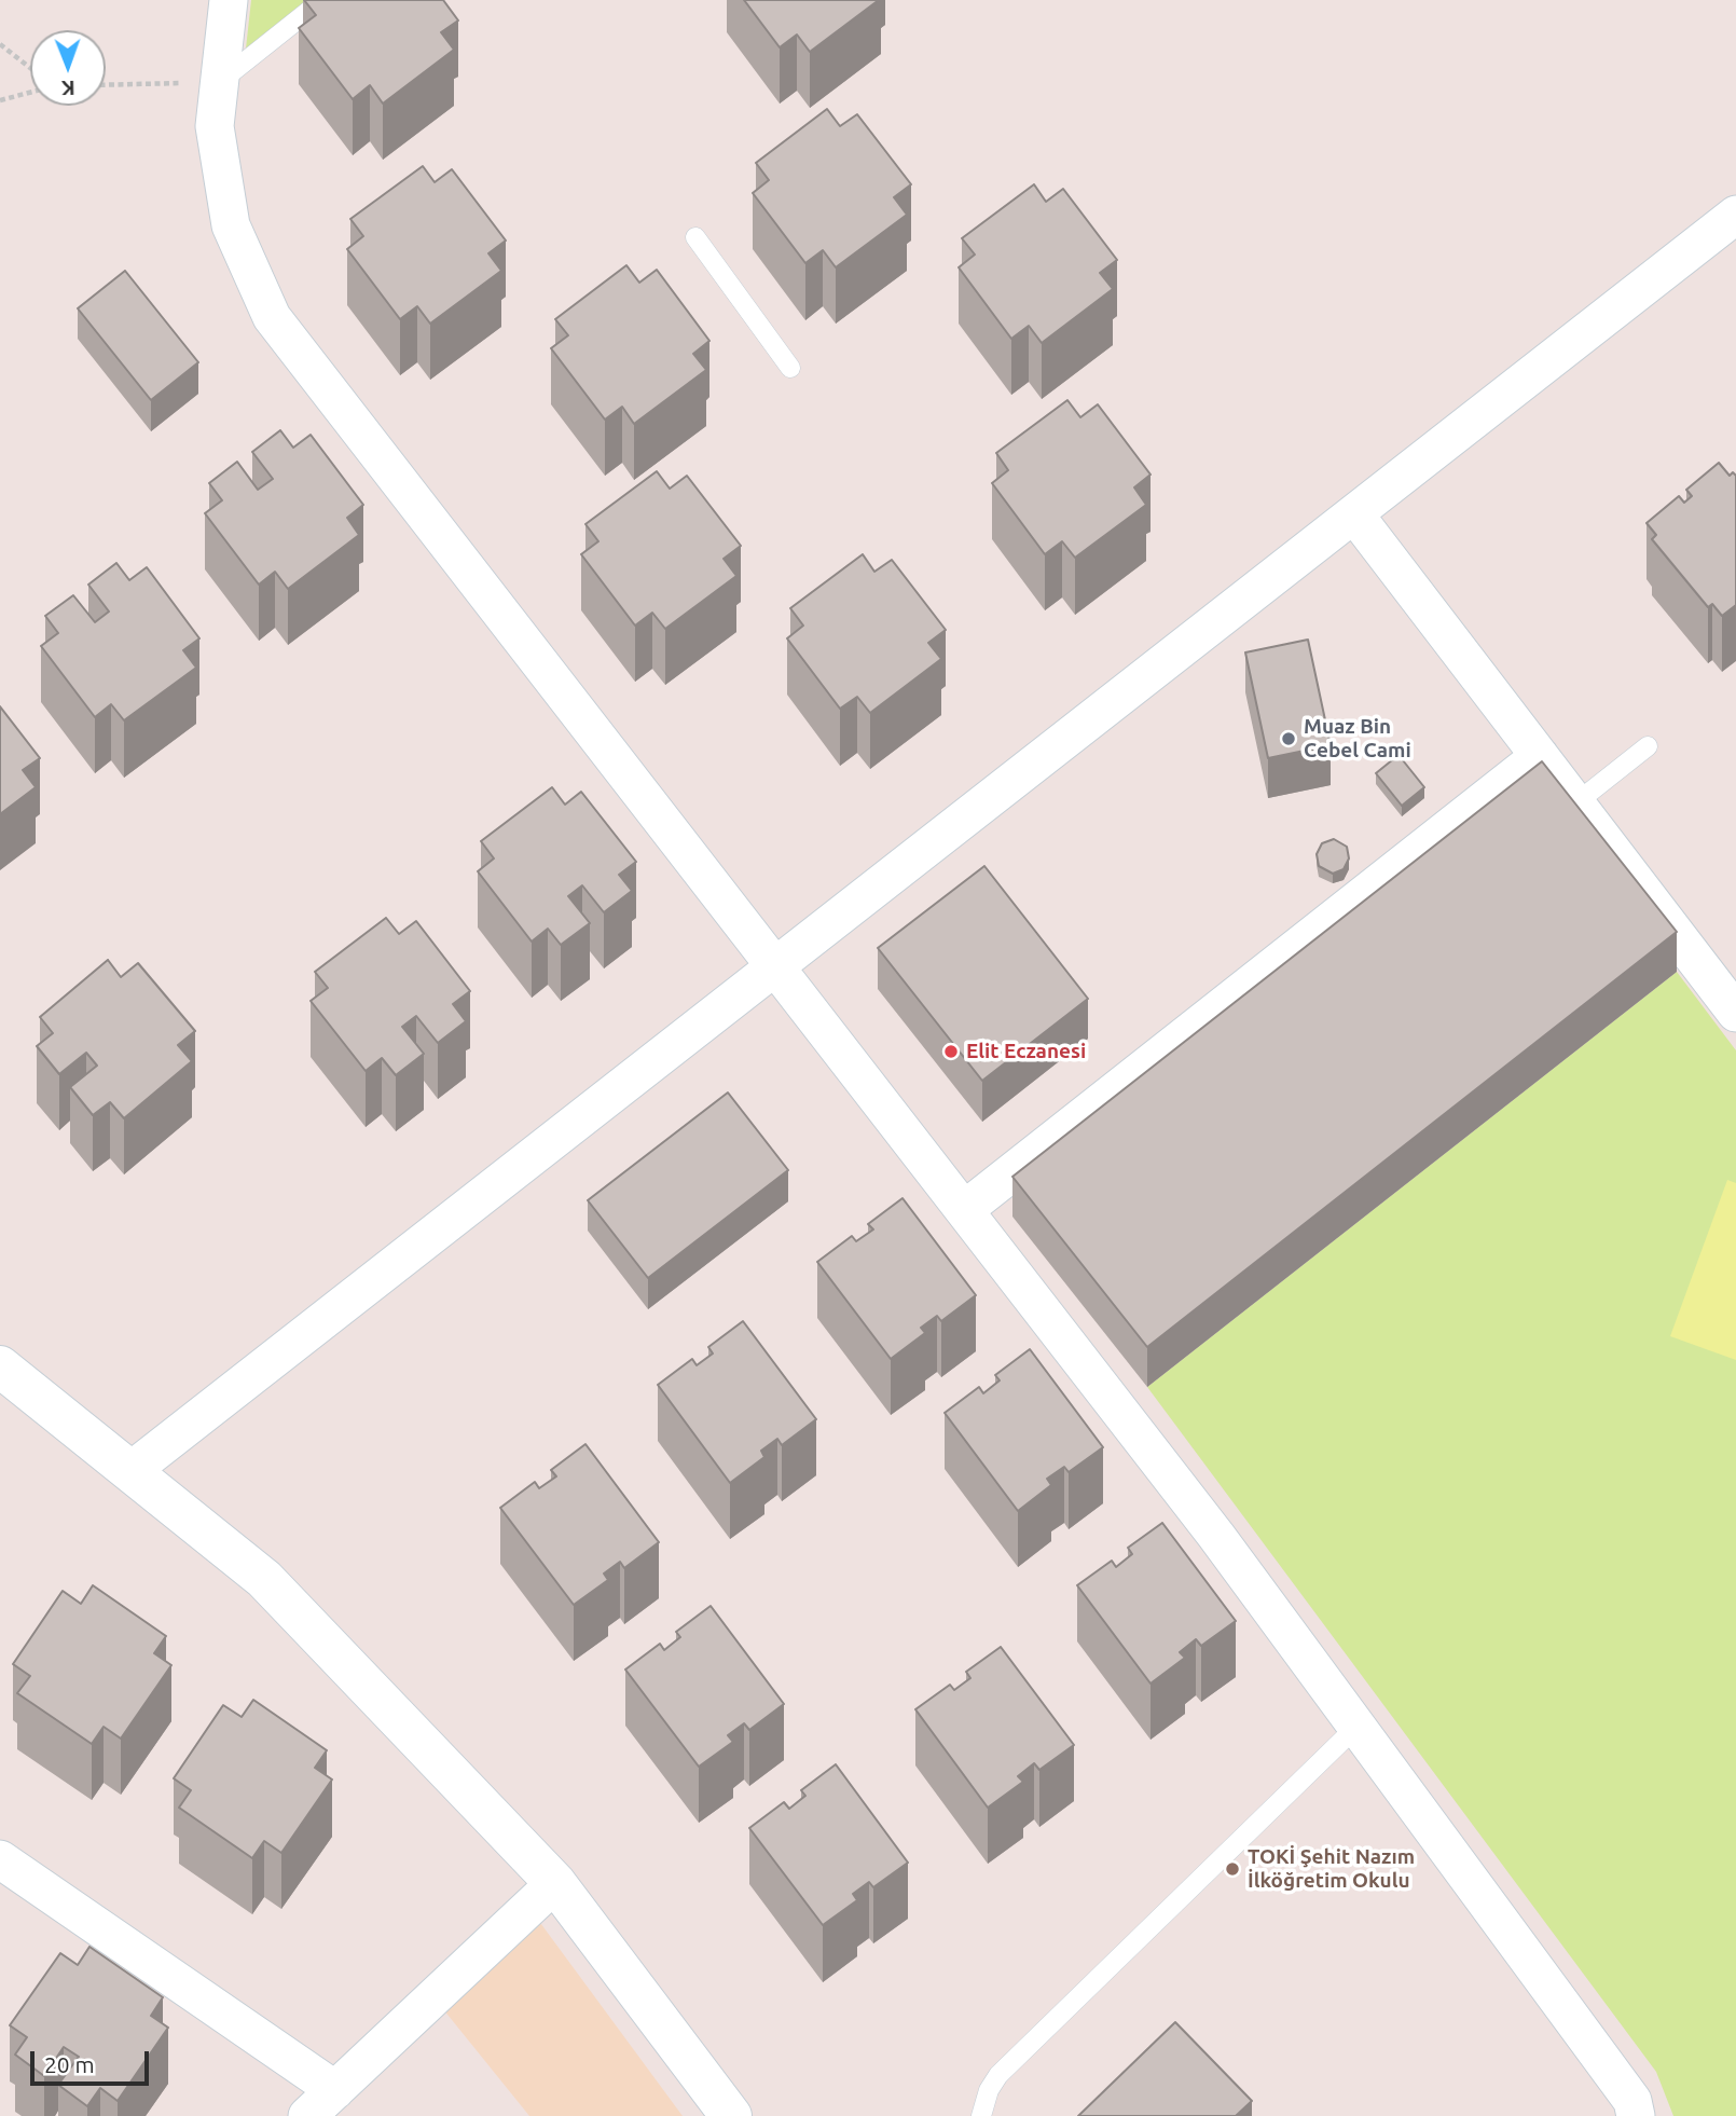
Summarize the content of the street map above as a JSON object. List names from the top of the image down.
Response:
{
  "places": ["Muaz Bin Cebel Cami", "Elit Eczanesi", "TOKİ Şehit Nazım İlköğretim Okulu"],
  "scale_bar": "20 m",
  "north": "bottom"
}
